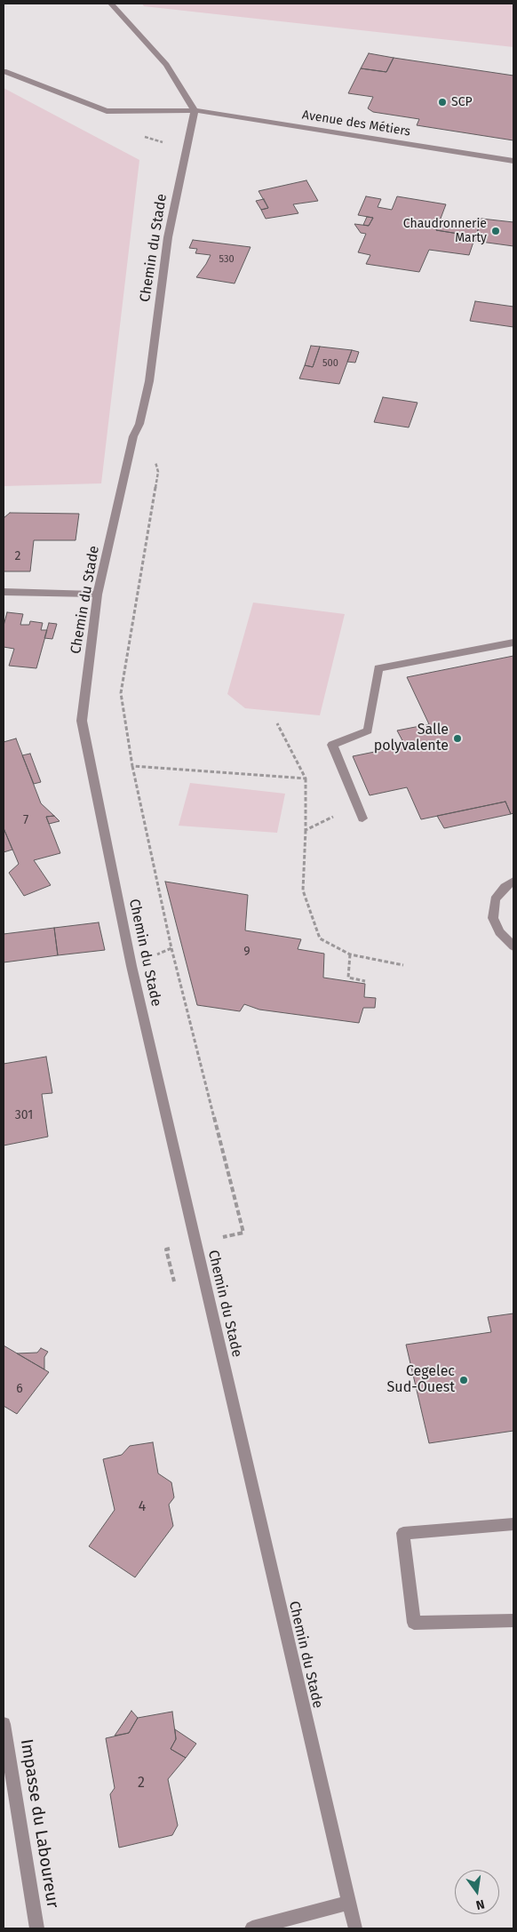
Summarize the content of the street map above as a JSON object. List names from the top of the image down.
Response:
{
  "streets": {
    "street": ["Avenue des Métiers", "Chemin du Stade", "Impasse du Laboureur"]
  },
  "crossings": [
    ["Avenue des Métiers", "Chemin du Stade"]
  ],
  "places": [
    "SCP",
    "Chaudronnerie Marty",
    "Salle polyvalente",
    "Cegelec Sud-Ouest"
  ],
  "house_numbers": [
    "530",
    "500",
    "2",
    "7",
    "9",
    "301",
    "6",
    "4",
    "2"
  ],
  "north": "bottom"
}
